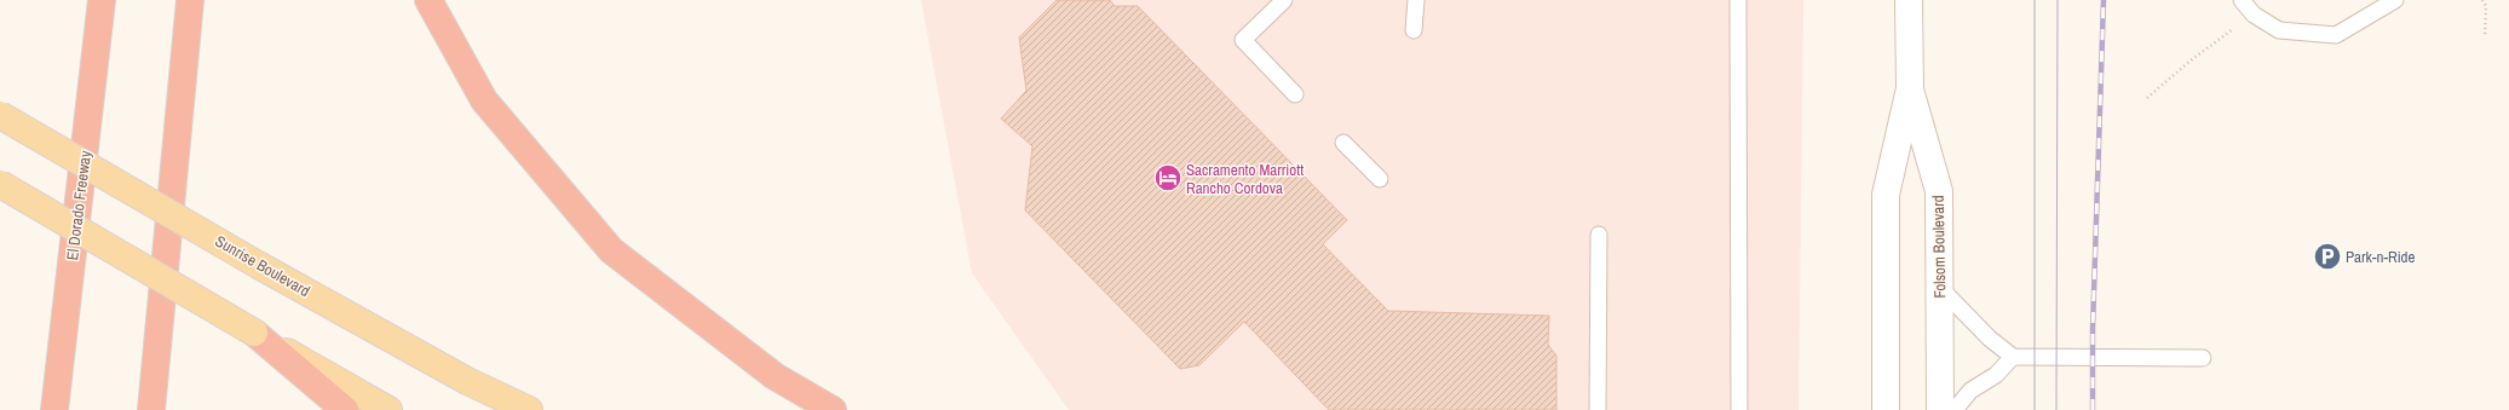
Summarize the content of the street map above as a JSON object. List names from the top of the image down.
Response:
{
  "streets": {
    "highway": ["El Dorado Freeway"],
    "main road": ["Folsom Boulevard", "Sunrise Boulevard"]
  },
  "places": {
    "hotel": ["Sacramento Marriott Rancho Cordova"],
    "parking": ["Park-n-Ride"]
  }
}
